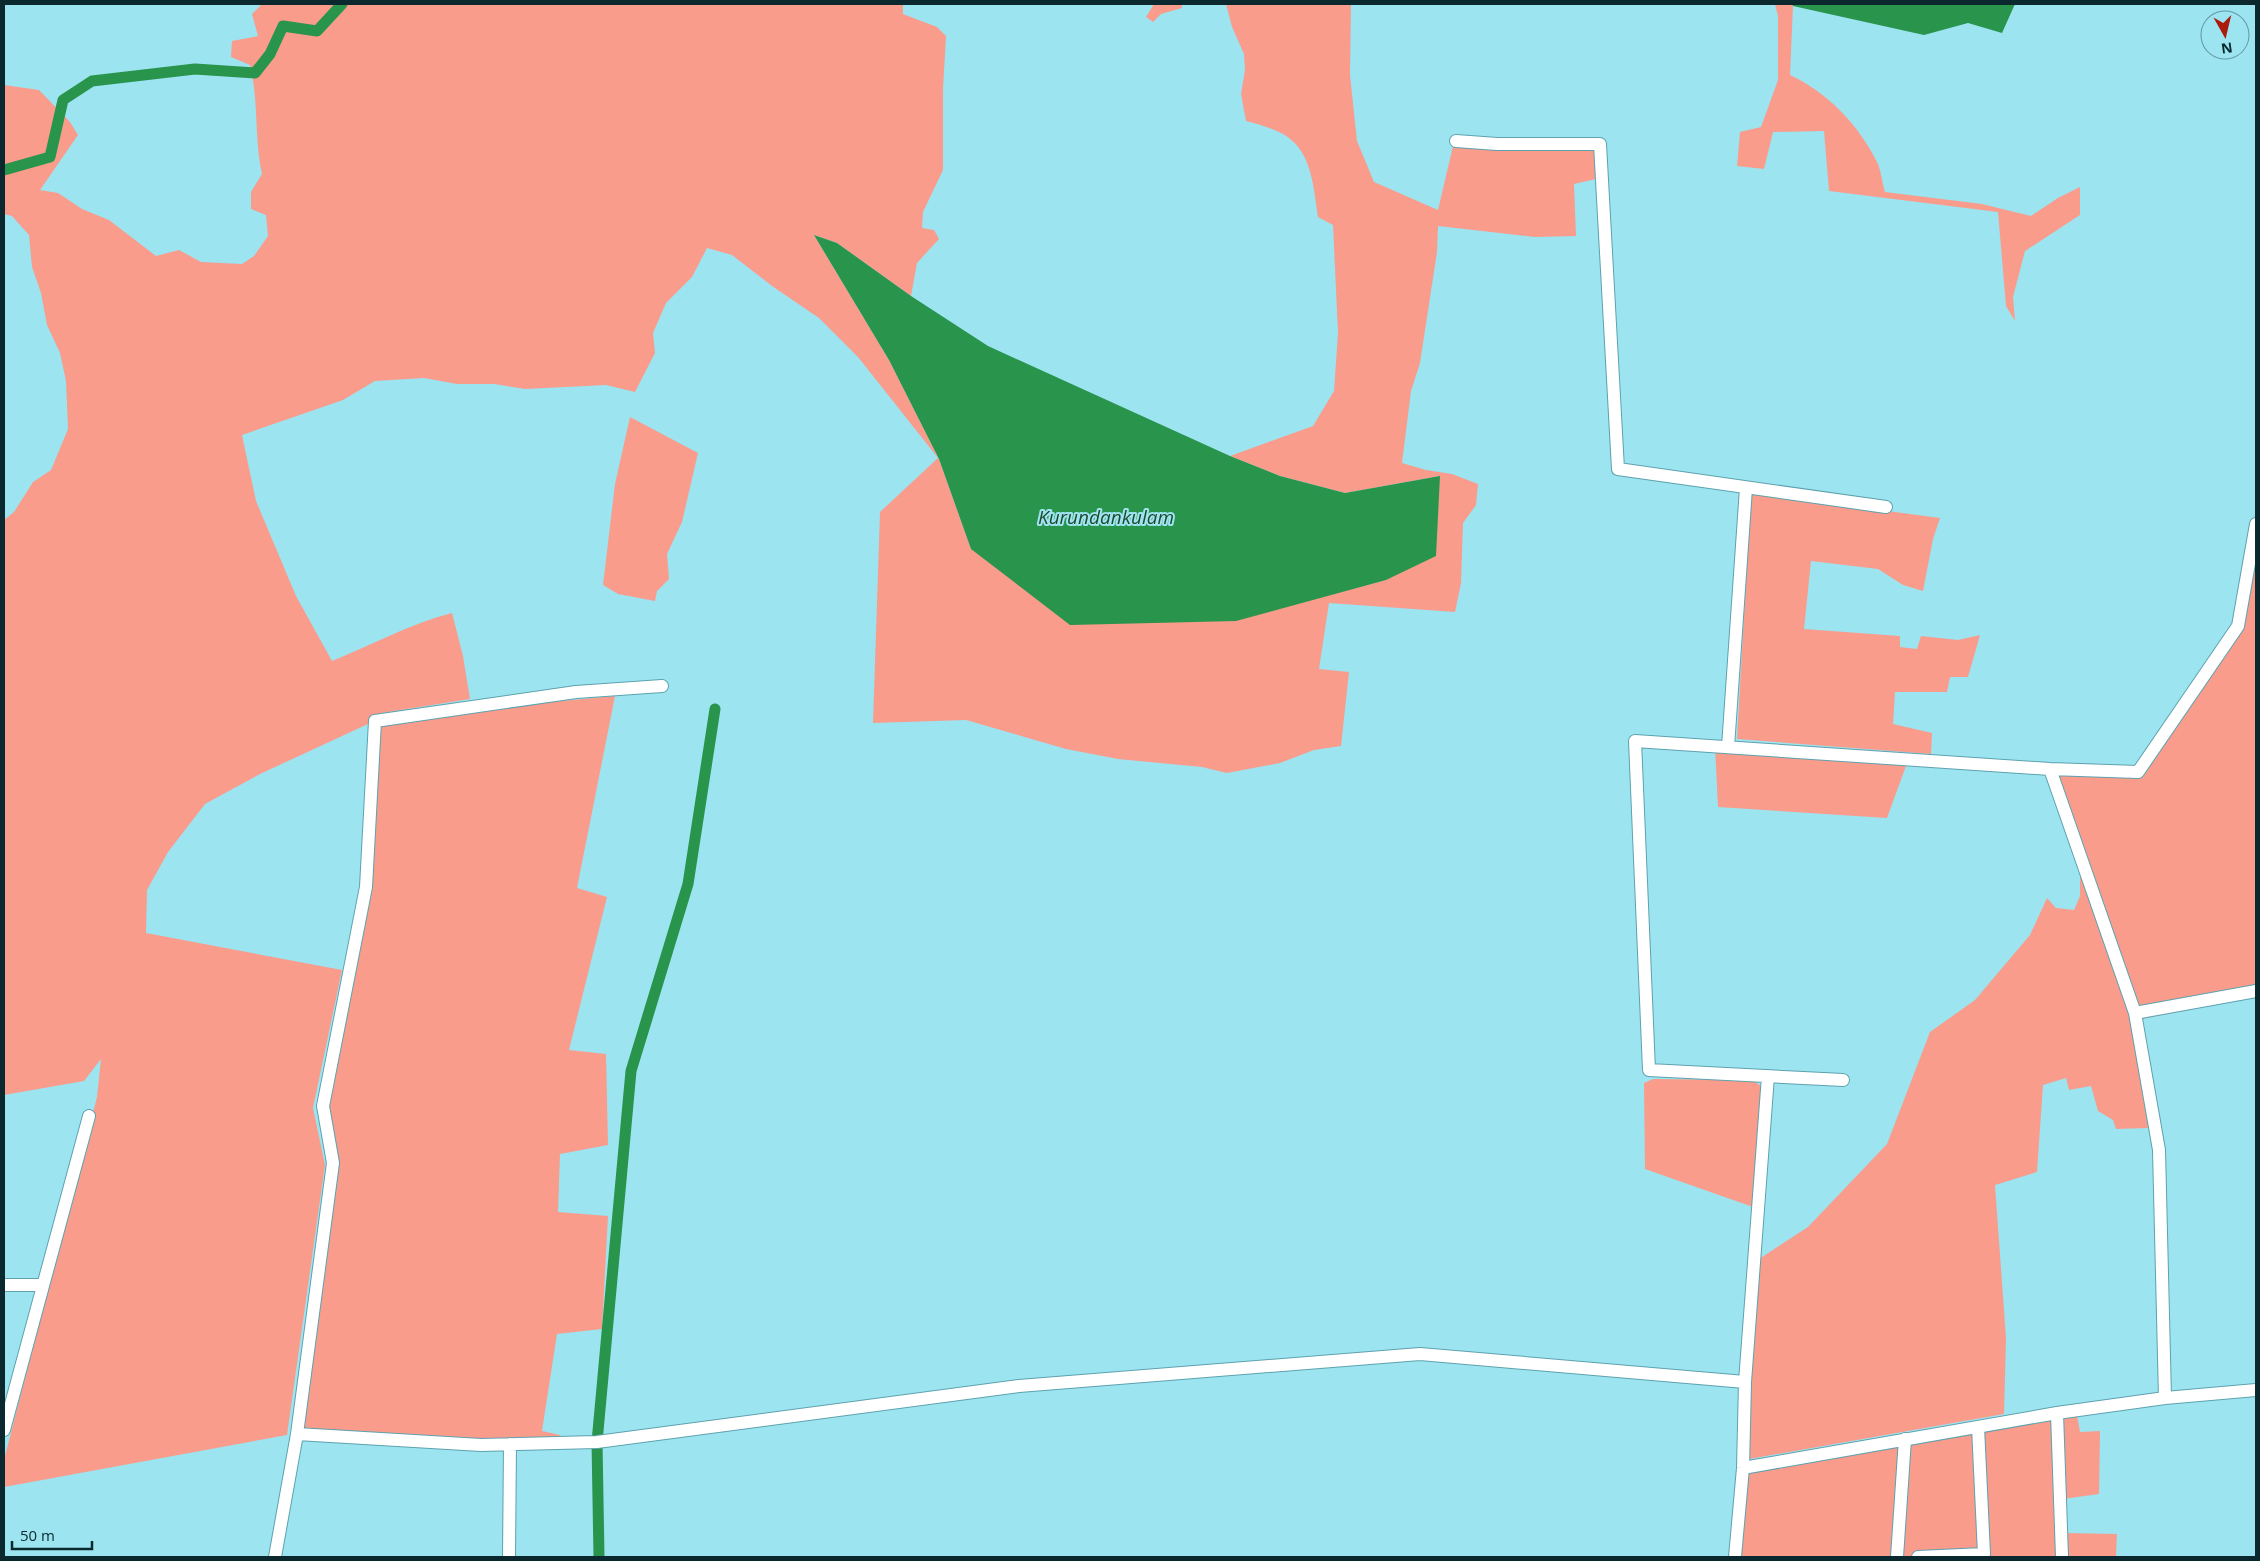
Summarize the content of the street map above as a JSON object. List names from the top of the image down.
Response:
{
  "water": ["Kurundankulam"],
  "scale_bar": "50 m",
  "north": "bottom"
}
